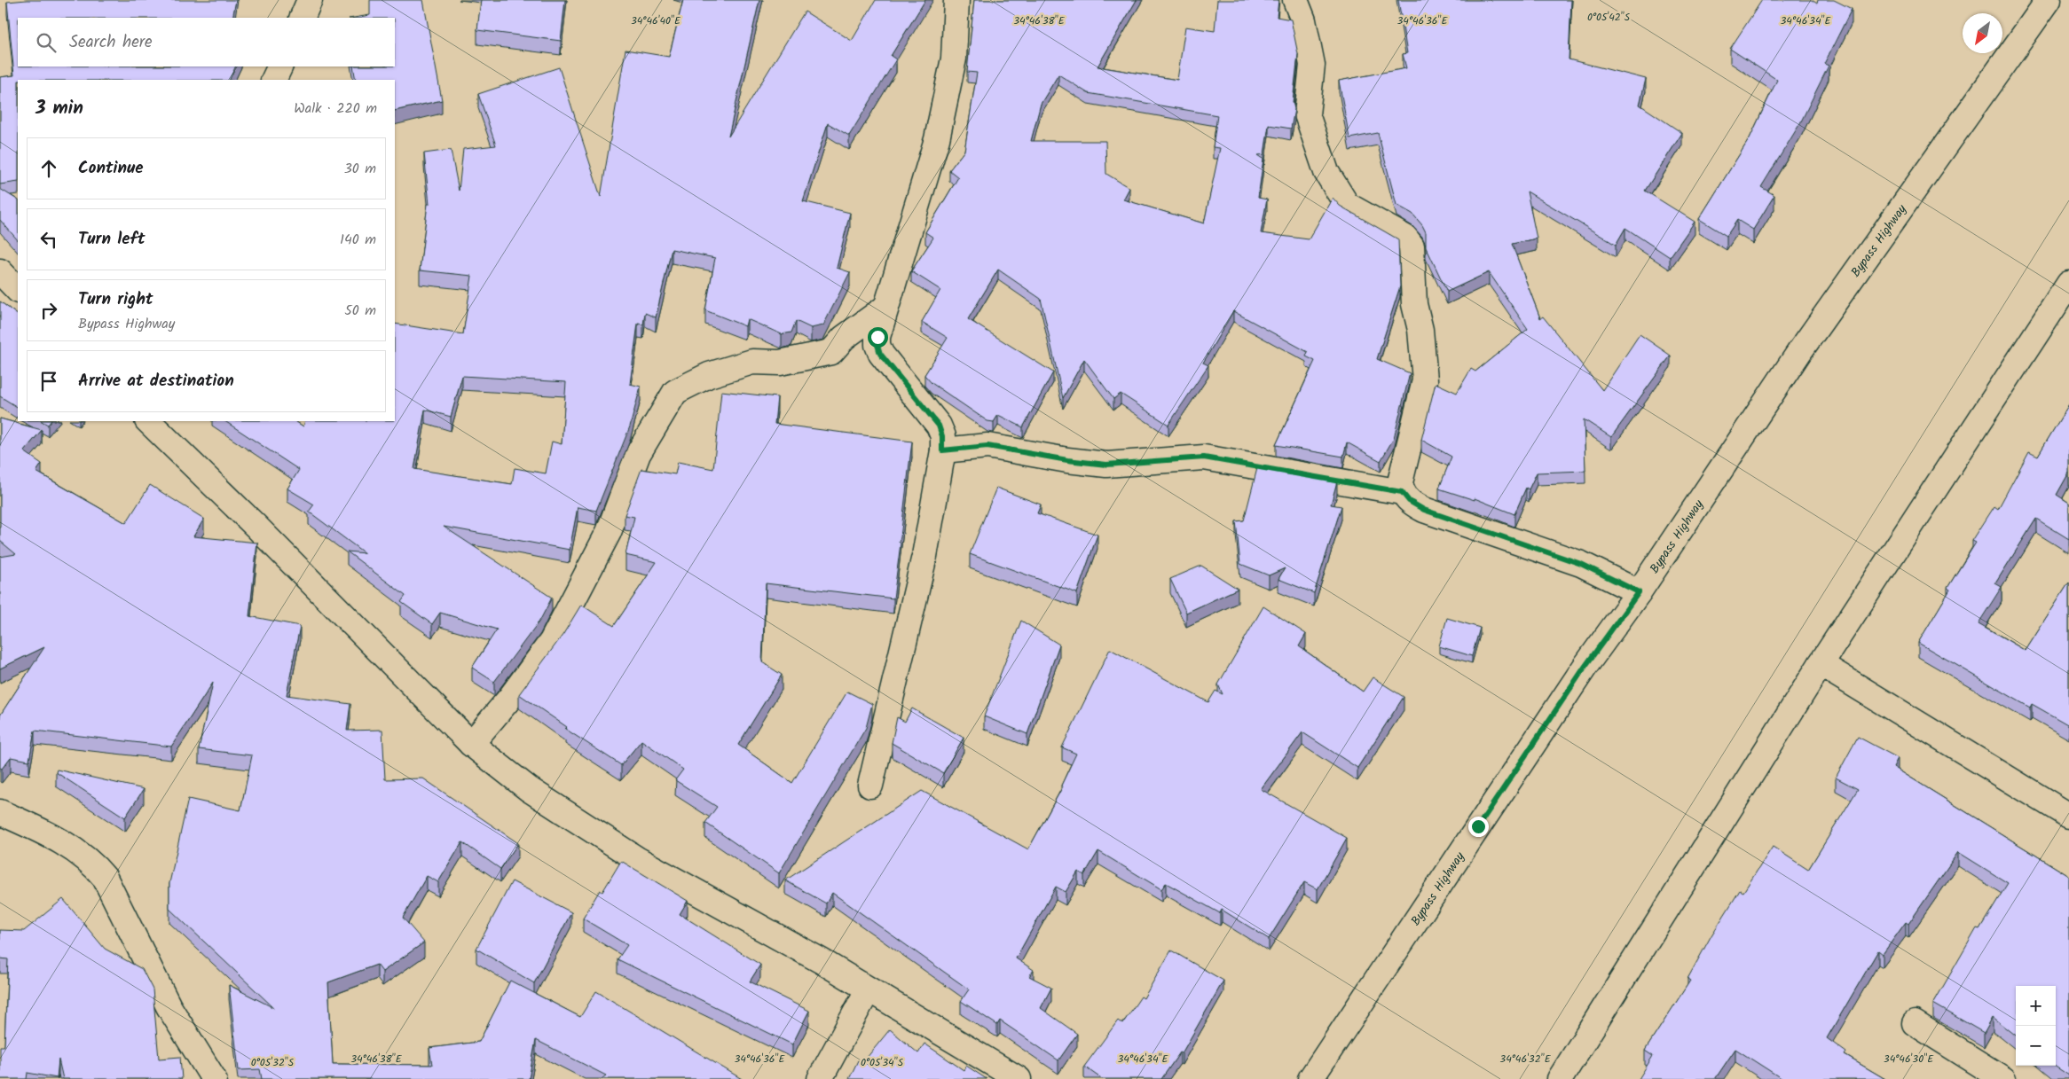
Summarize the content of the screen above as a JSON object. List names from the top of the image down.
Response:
{
  "streets": {
    "street": ["Bypass Highway"]
  },
  "north": "bottom left",
  "page": {
    "search": "Search here",
    "heading": ["3 min", "Walk · 220 m"],
    "list": [
      ["Continue", "30 m"],
      ["Turn left", "140 m"],
      ["Turn right", "Bypass Highway", "50 m"],
      "Arrive at destination"
    ],
    "map_buttons": ["+", "−"]
  },
  "coordinates": [
    "0°05'42\"S",
    "34°46'40\"E",
    "34°46'38\"E",
    "34°46'36\"E",
    "34°46'34\"E",
    "34°46'32\"E",
    "34°46'30\"E",
    "0°05'32\"S",
    "0°05'34\"S"
  ]
}
